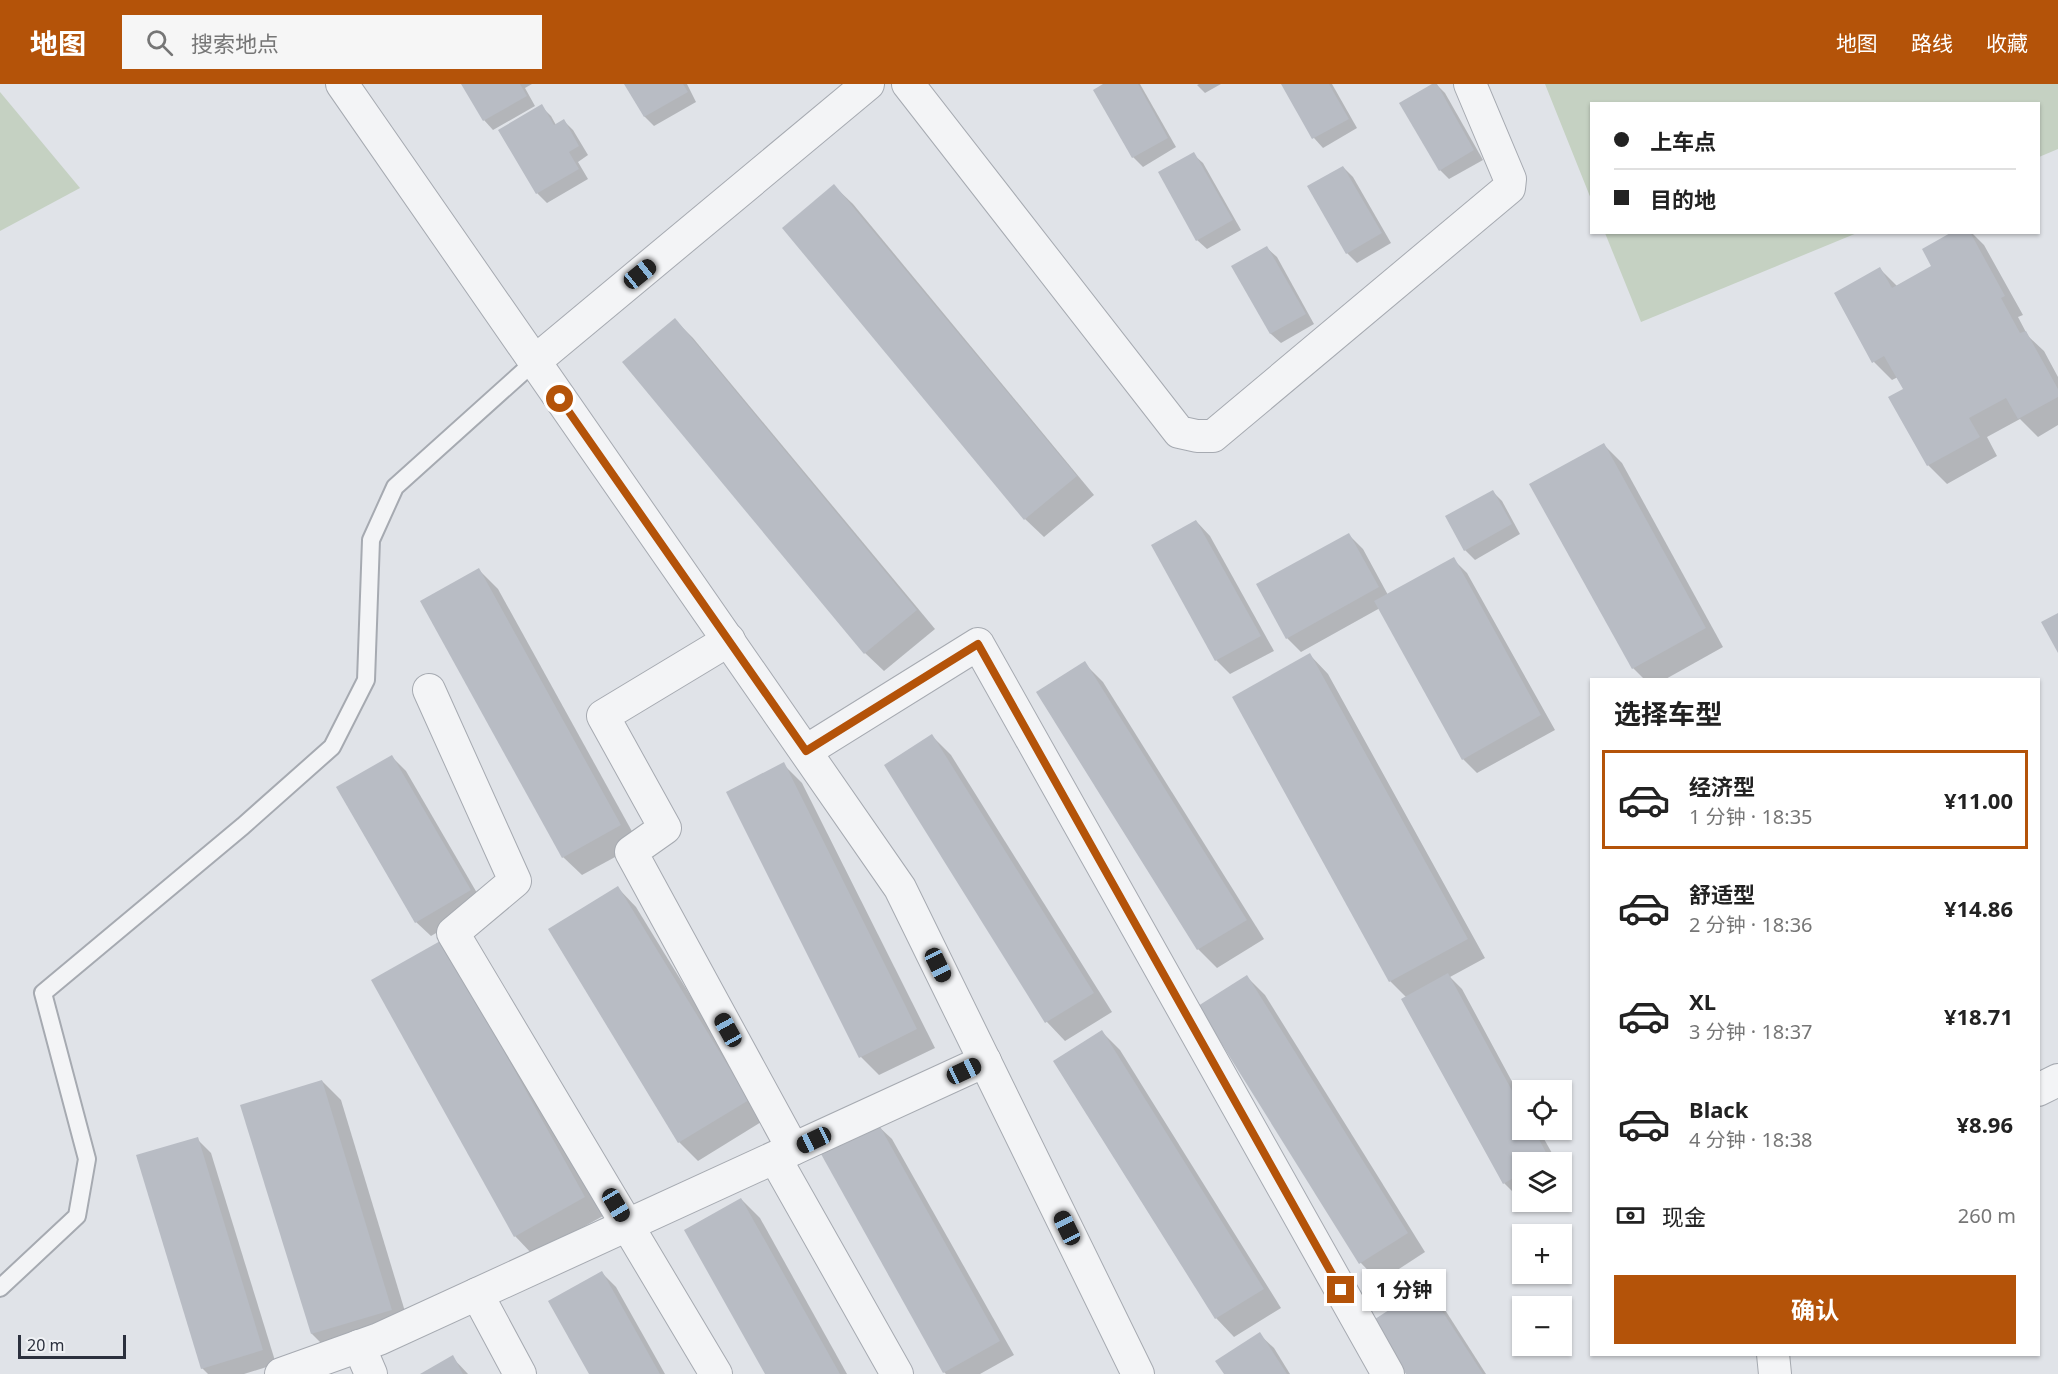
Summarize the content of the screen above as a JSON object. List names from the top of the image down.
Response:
{
  "scale_bar": "20 m",
  "page": {
    "header": "地图",
    "search": "搜索地点",
    "nav": ["地图", "路线", "收藏"],
    "banner": ["上车点", "目的地"],
    "heading": "选择车型",
    "list": [
      {
        "name": "经济型",
        "note": "1 分钟 · 18:35",
        "value": "¥11.00"
      },
      {
        "name": "舒适型",
        "note": "2 分钟 · 18:36",
        "value": "¥14.86"
      },
      {
        "name": "XL",
        "note": "3 分钟 · 18:37",
        "value": "¥18.71"
      },
      {
        "name": "Black",
        "note": "4 分钟 · 18:38",
        "value": "¥8.96"
      }
    ],
    "map_buttons": ["+", "−"],
    "pay": ["现金", "260 m"],
    "buttons": "确认",
    "bubble": "1 分钟",
    "scale": "20 m"
  }
}
